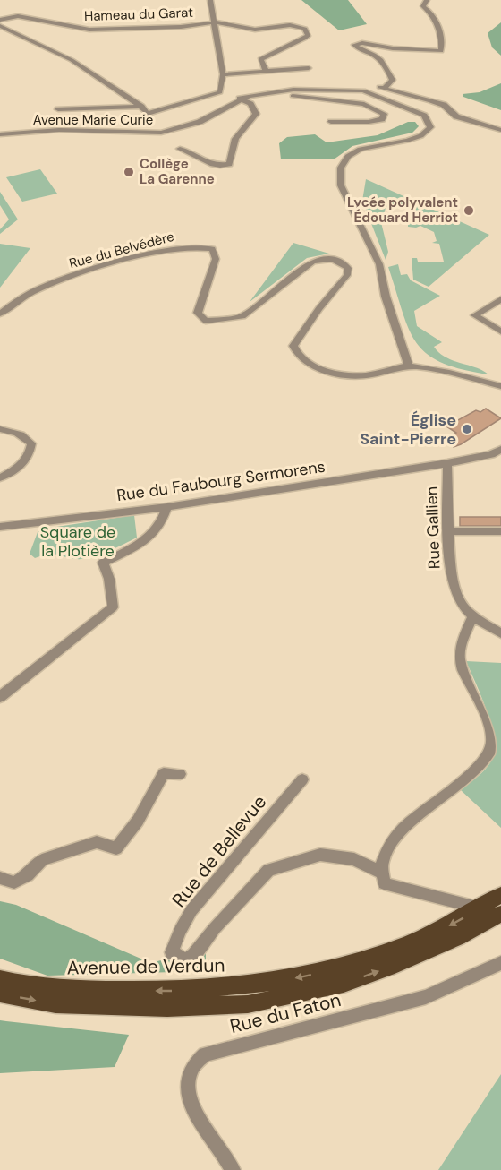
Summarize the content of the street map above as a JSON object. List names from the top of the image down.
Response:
{
  "streets": {
    "main road": ["Avenue de Verdun"],
    "street": [
      "Hameau du Garat",
      "Avenue Marie Curie",
      "Rue du Belvédère",
      "Rue du Faubourg Sermorens",
      "Rue Gallien",
      "Rue de Bellevue",
      "Rue du Faton"
    ]
  },
  "crossings": [
    ["Avenue Marie Curie", "Rue du Belvédère"],
    ["Rue du Faubourg Sermorens", "Rue Gallien"],
    ["Rue de Bellevue", "Avenue de Verdun"]
  ],
  "parks": ["Square de la Plotière"],
  "places": ["Collège La Garenne", "Lycée polyvalent Édouard Herriot", "Église Saint-Pierre"]
}
